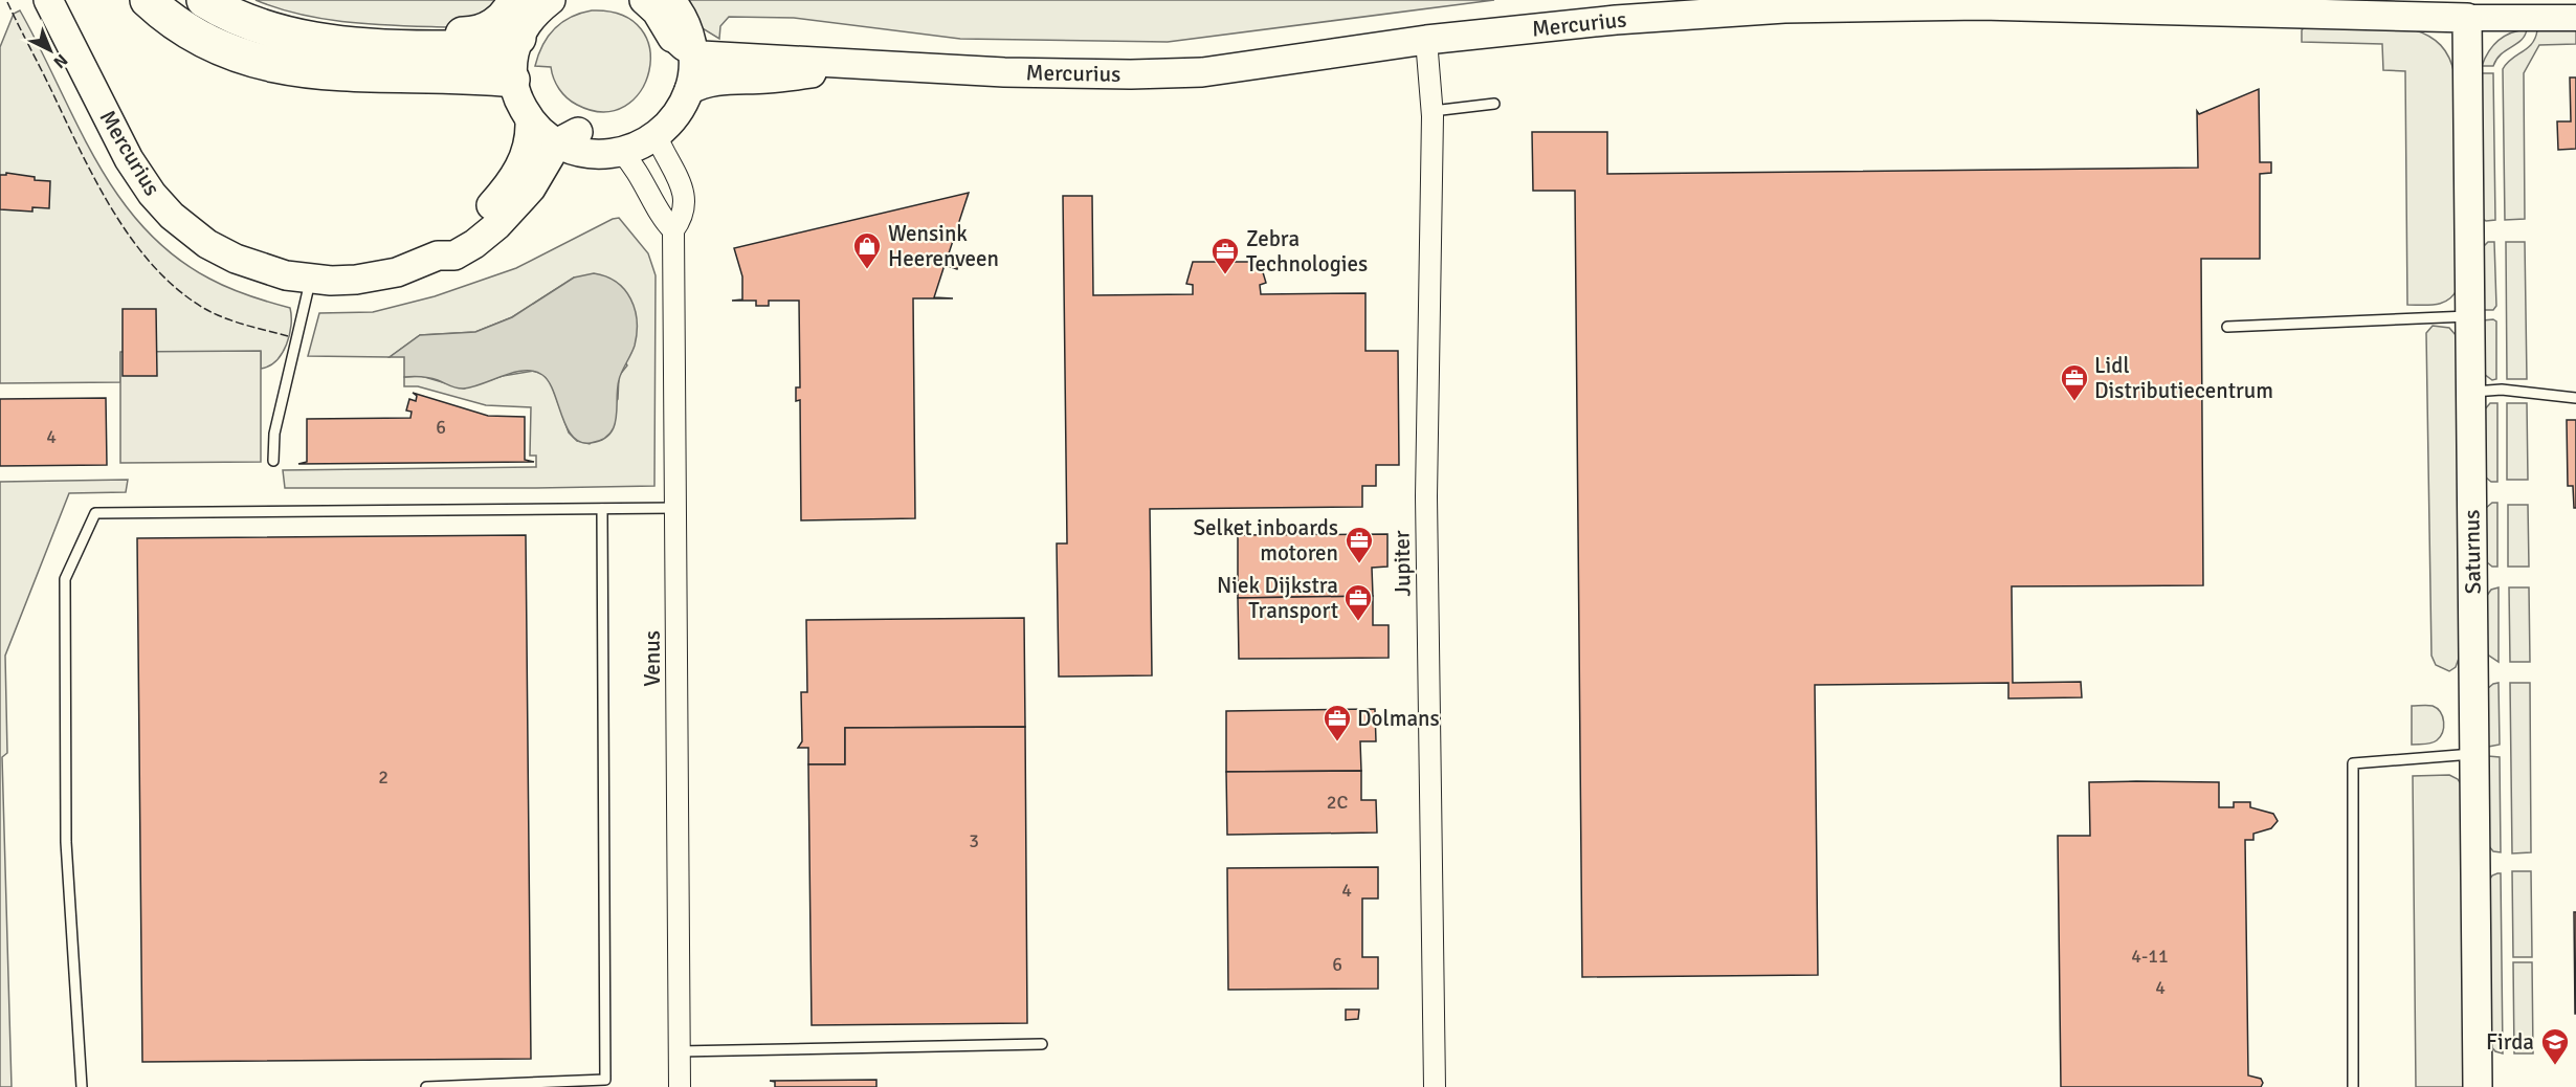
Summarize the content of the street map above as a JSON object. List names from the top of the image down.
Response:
{
  "streets": {
    "main road": ["Mercurius", "Saturnus"],
    "street": ["Jupiter", "Venus"]
  },
  "crossings": [
    ["Mercurius", "Saturnus"],
    ["Mercurius", "Jupiter"]
  ],
  "places": {
    "shop": ["Wensink Heerenveen"],
    "office": [
      "Zebra Technologies",
      "Lidl Distributiecentrum",
      "Selket inboards motoren",
      "Niek Dijkstra Transport",
      "Dolmans"
    ],
    "school or university": ["Firda"]
  },
  "house_numbers": [
    "6",
    "4",
    "2",
    "2C",
    "3",
    "4",
    "4-11",
    "6",
    "4"
  ],
  "north": "bottom right"
}
